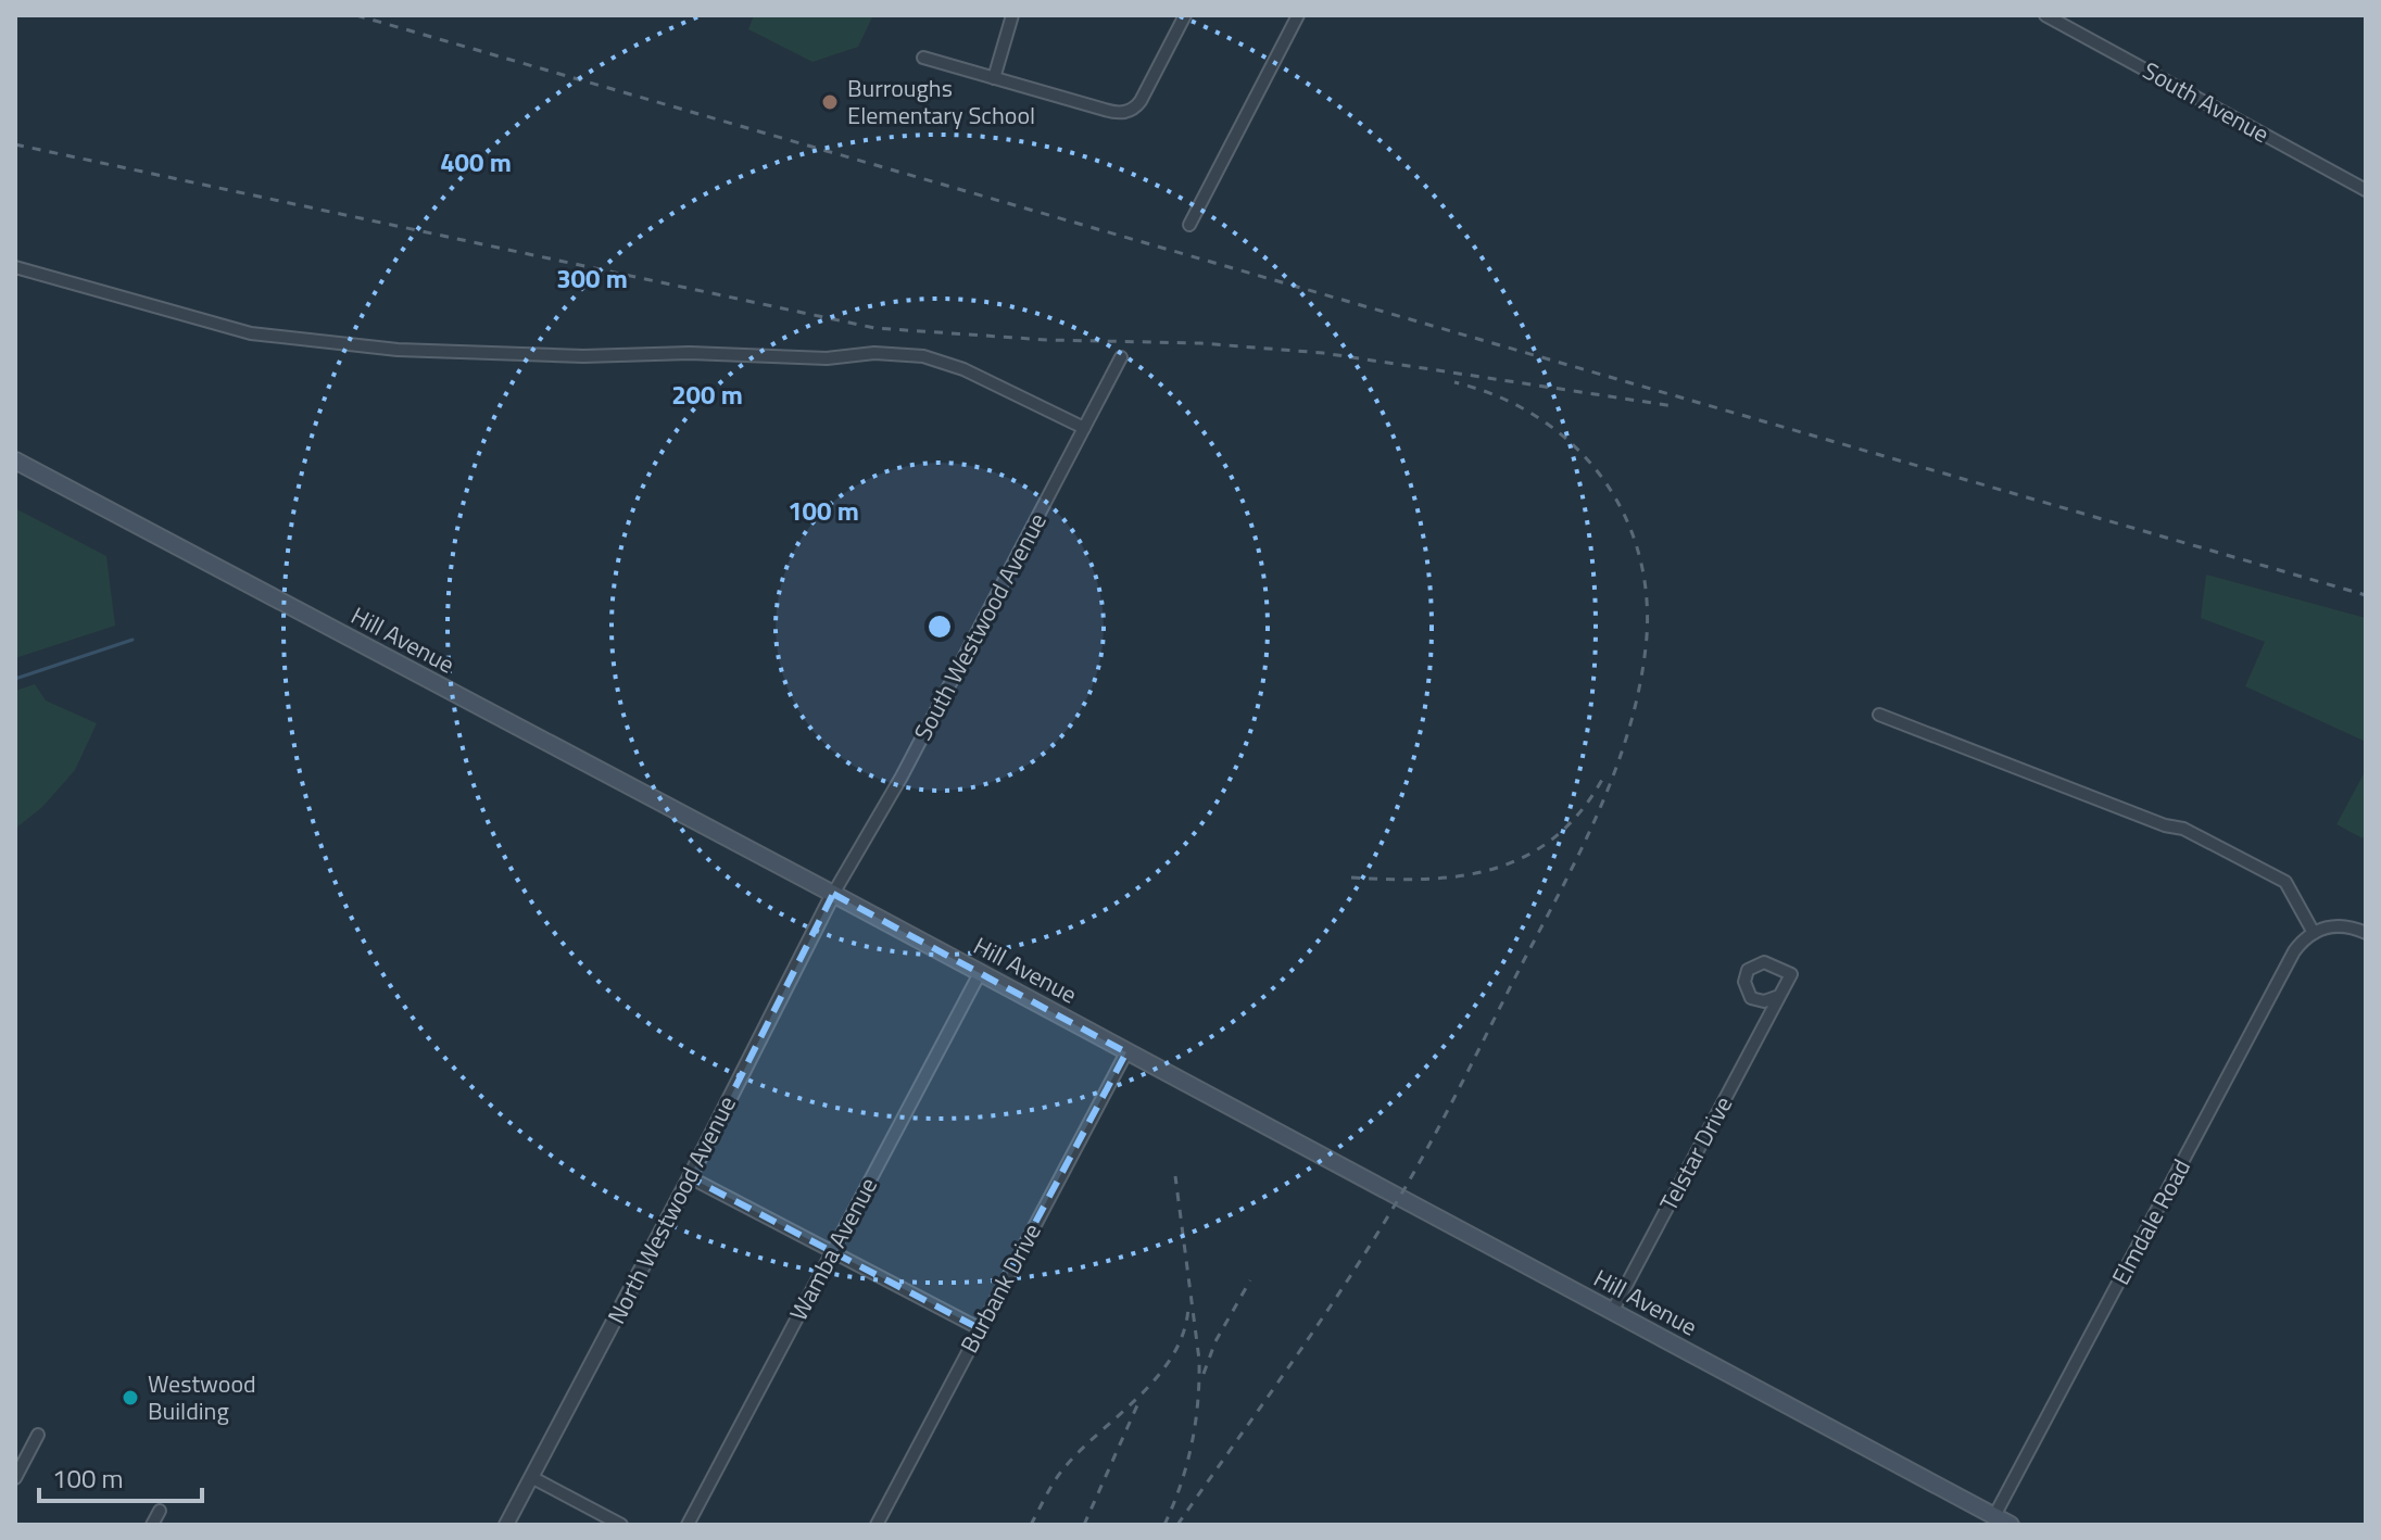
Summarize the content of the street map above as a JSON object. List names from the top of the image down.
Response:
{
  "streets": {
    "main road": ["Hill Avenue"],
    "street": [
      "South Avenue",
      "South Westwood Avenue",
      "Telstar Drive",
      "North Westwood Avenue",
      "Elmdale Road",
      "Wamba Avenue",
      "Burbank Drive"
    ]
  },
  "crossings": [
    ["South Westwood Avenue", "Hill Avenue"],
    ["South Westwood Avenue", "North Westwood Avenue"],
    ["Hill Avenue", "Telstar Drive"],
    ["Hill Avenue", "North Westwood Avenue"],
    ["Hill Avenue", "Elmdale Road"],
    ["Hill Avenue", "Wamba Avenue"],
    ["Hill Avenue", "Burbank Drive"]
  ],
  "places": ["Burroughs Elementary School", "Westwood Building"],
  "scale_bar": "100 m",
  "rings": [
    "400 m",
    "300 m",
    "200 m",
    "100 m"
  ]
}
